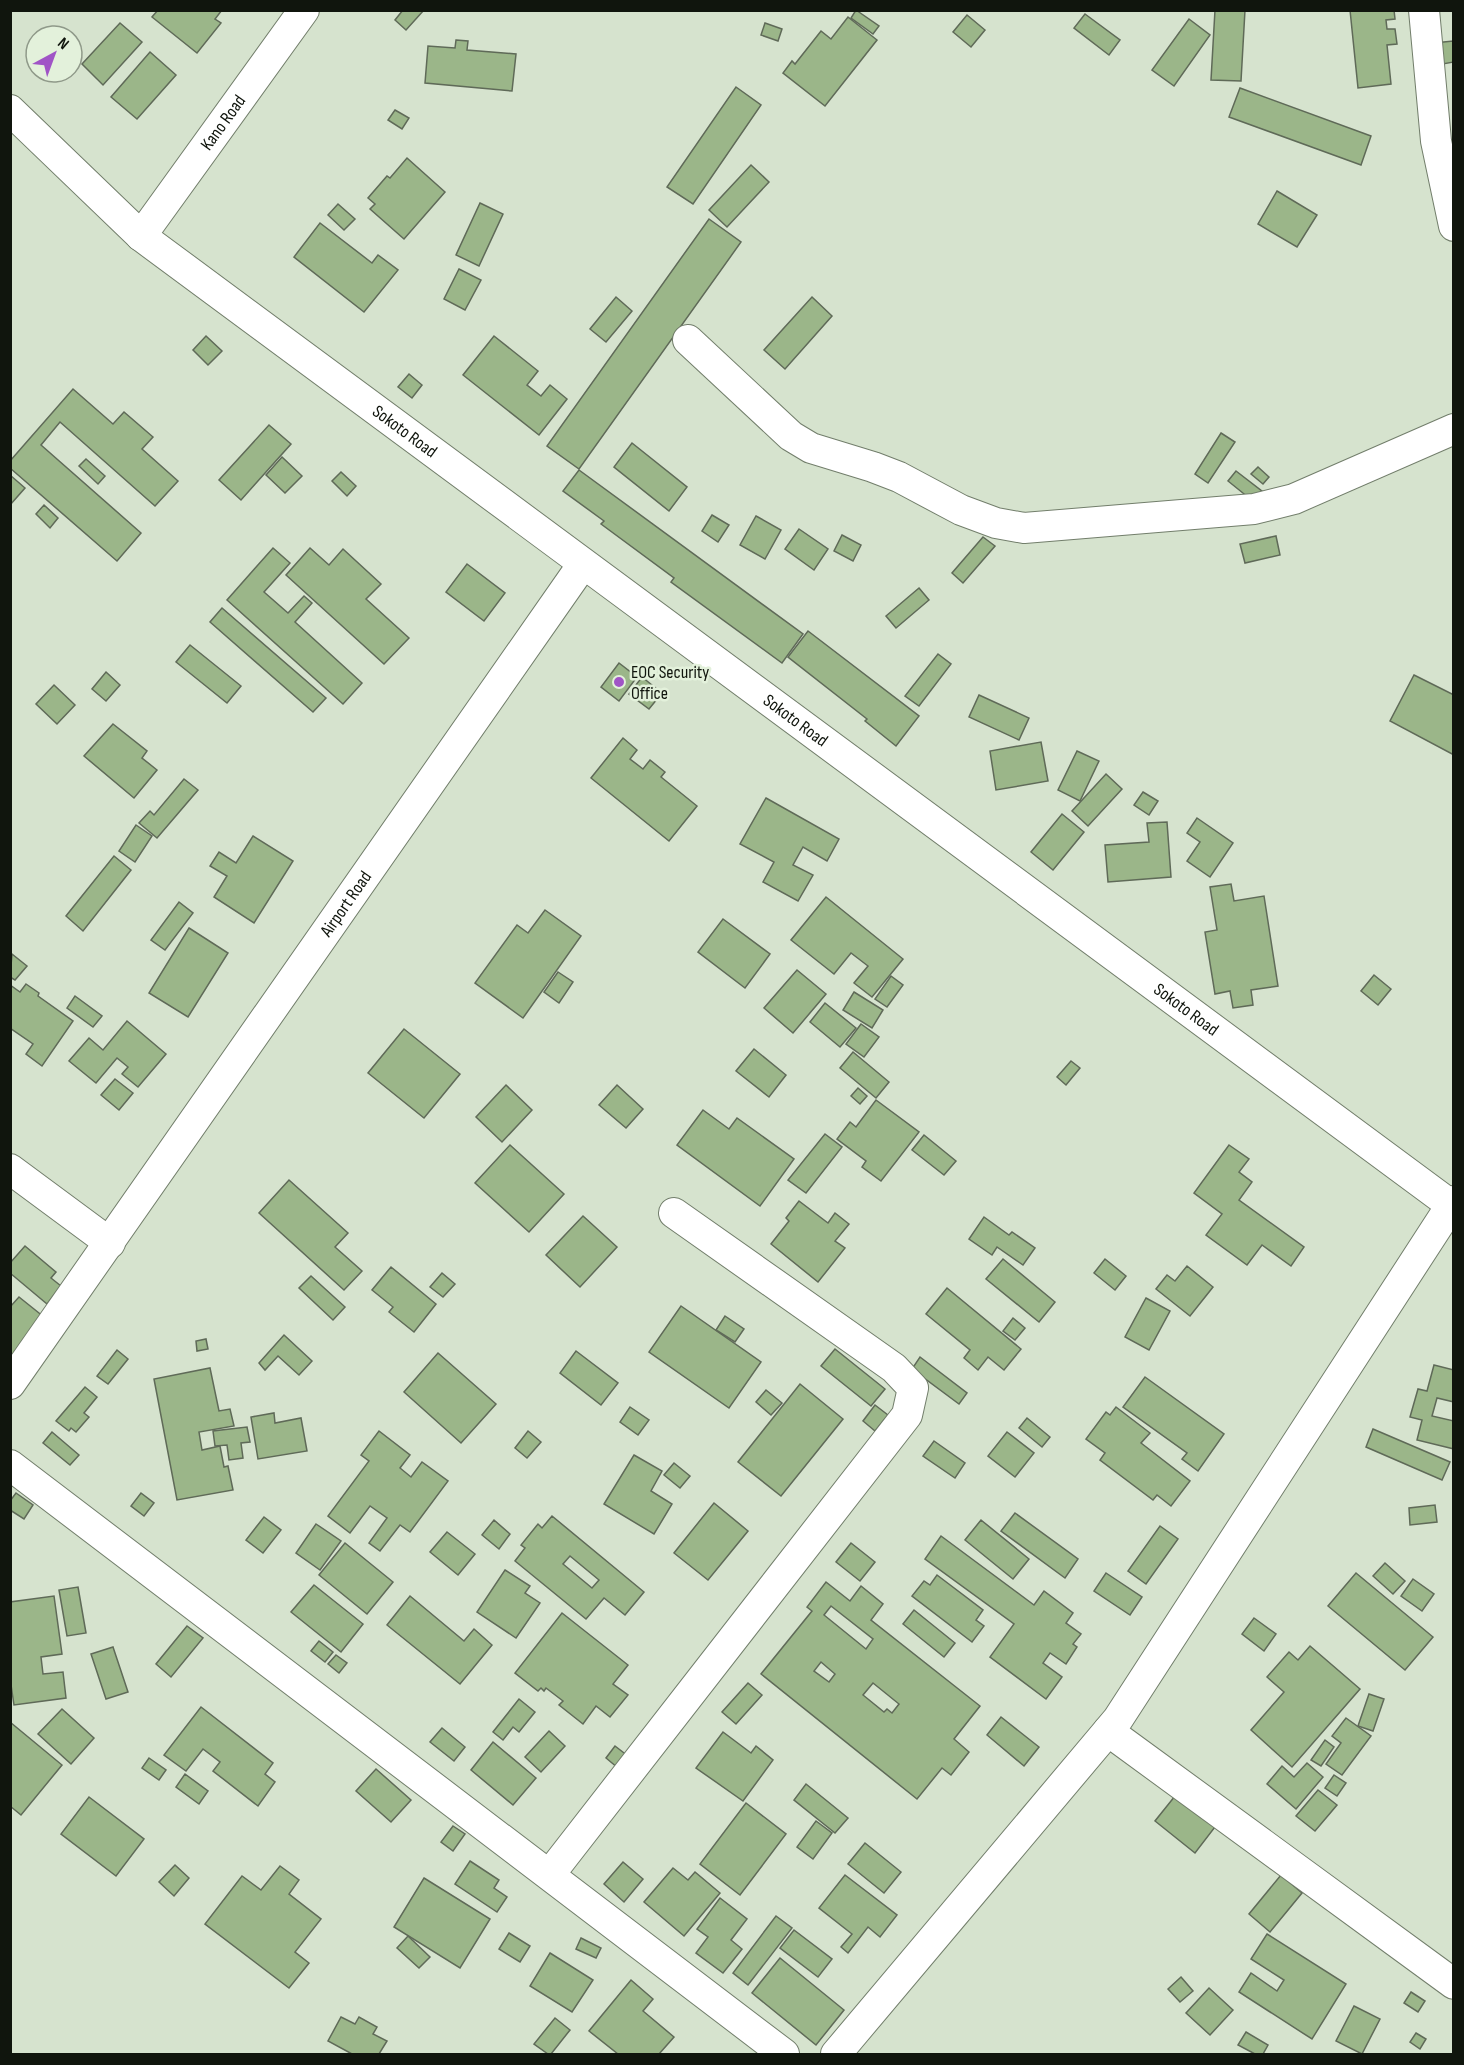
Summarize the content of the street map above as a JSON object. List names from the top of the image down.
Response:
{
  "streets": {
    "street": ["Kano Road", "Sokoto Road", "Airport Road"]
  },
  "crossings": [
    ["Kano Road", "Sokoto Road"],
    ["Sokoto Road", "Airport Road"]
  ],
  "places": ["EOC Security Office"],
  "north": "top right"
}
